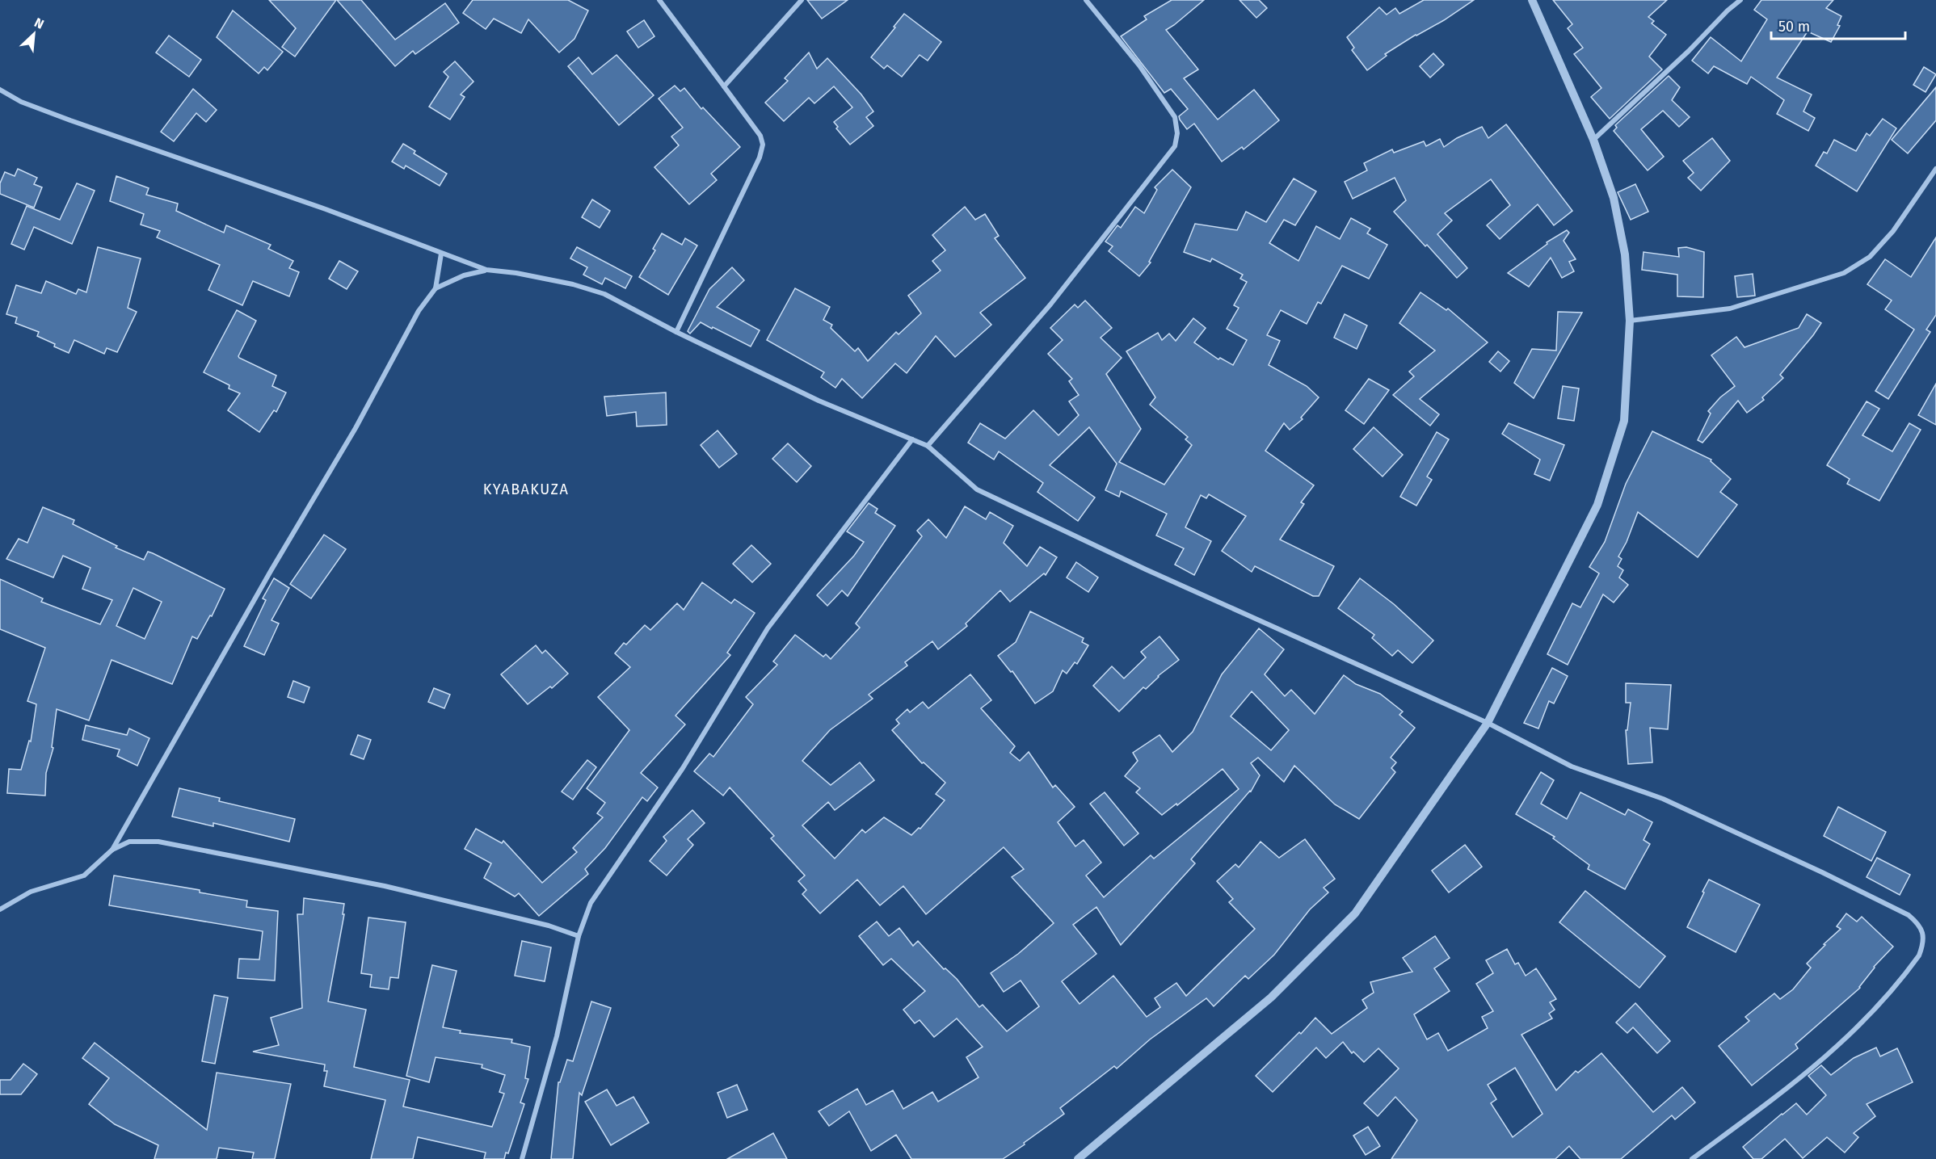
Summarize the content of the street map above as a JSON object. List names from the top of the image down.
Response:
{
  "districts": ["KYABAKUZA"],
  "scale_bar": "50 m",
  "north": "top right"
}
